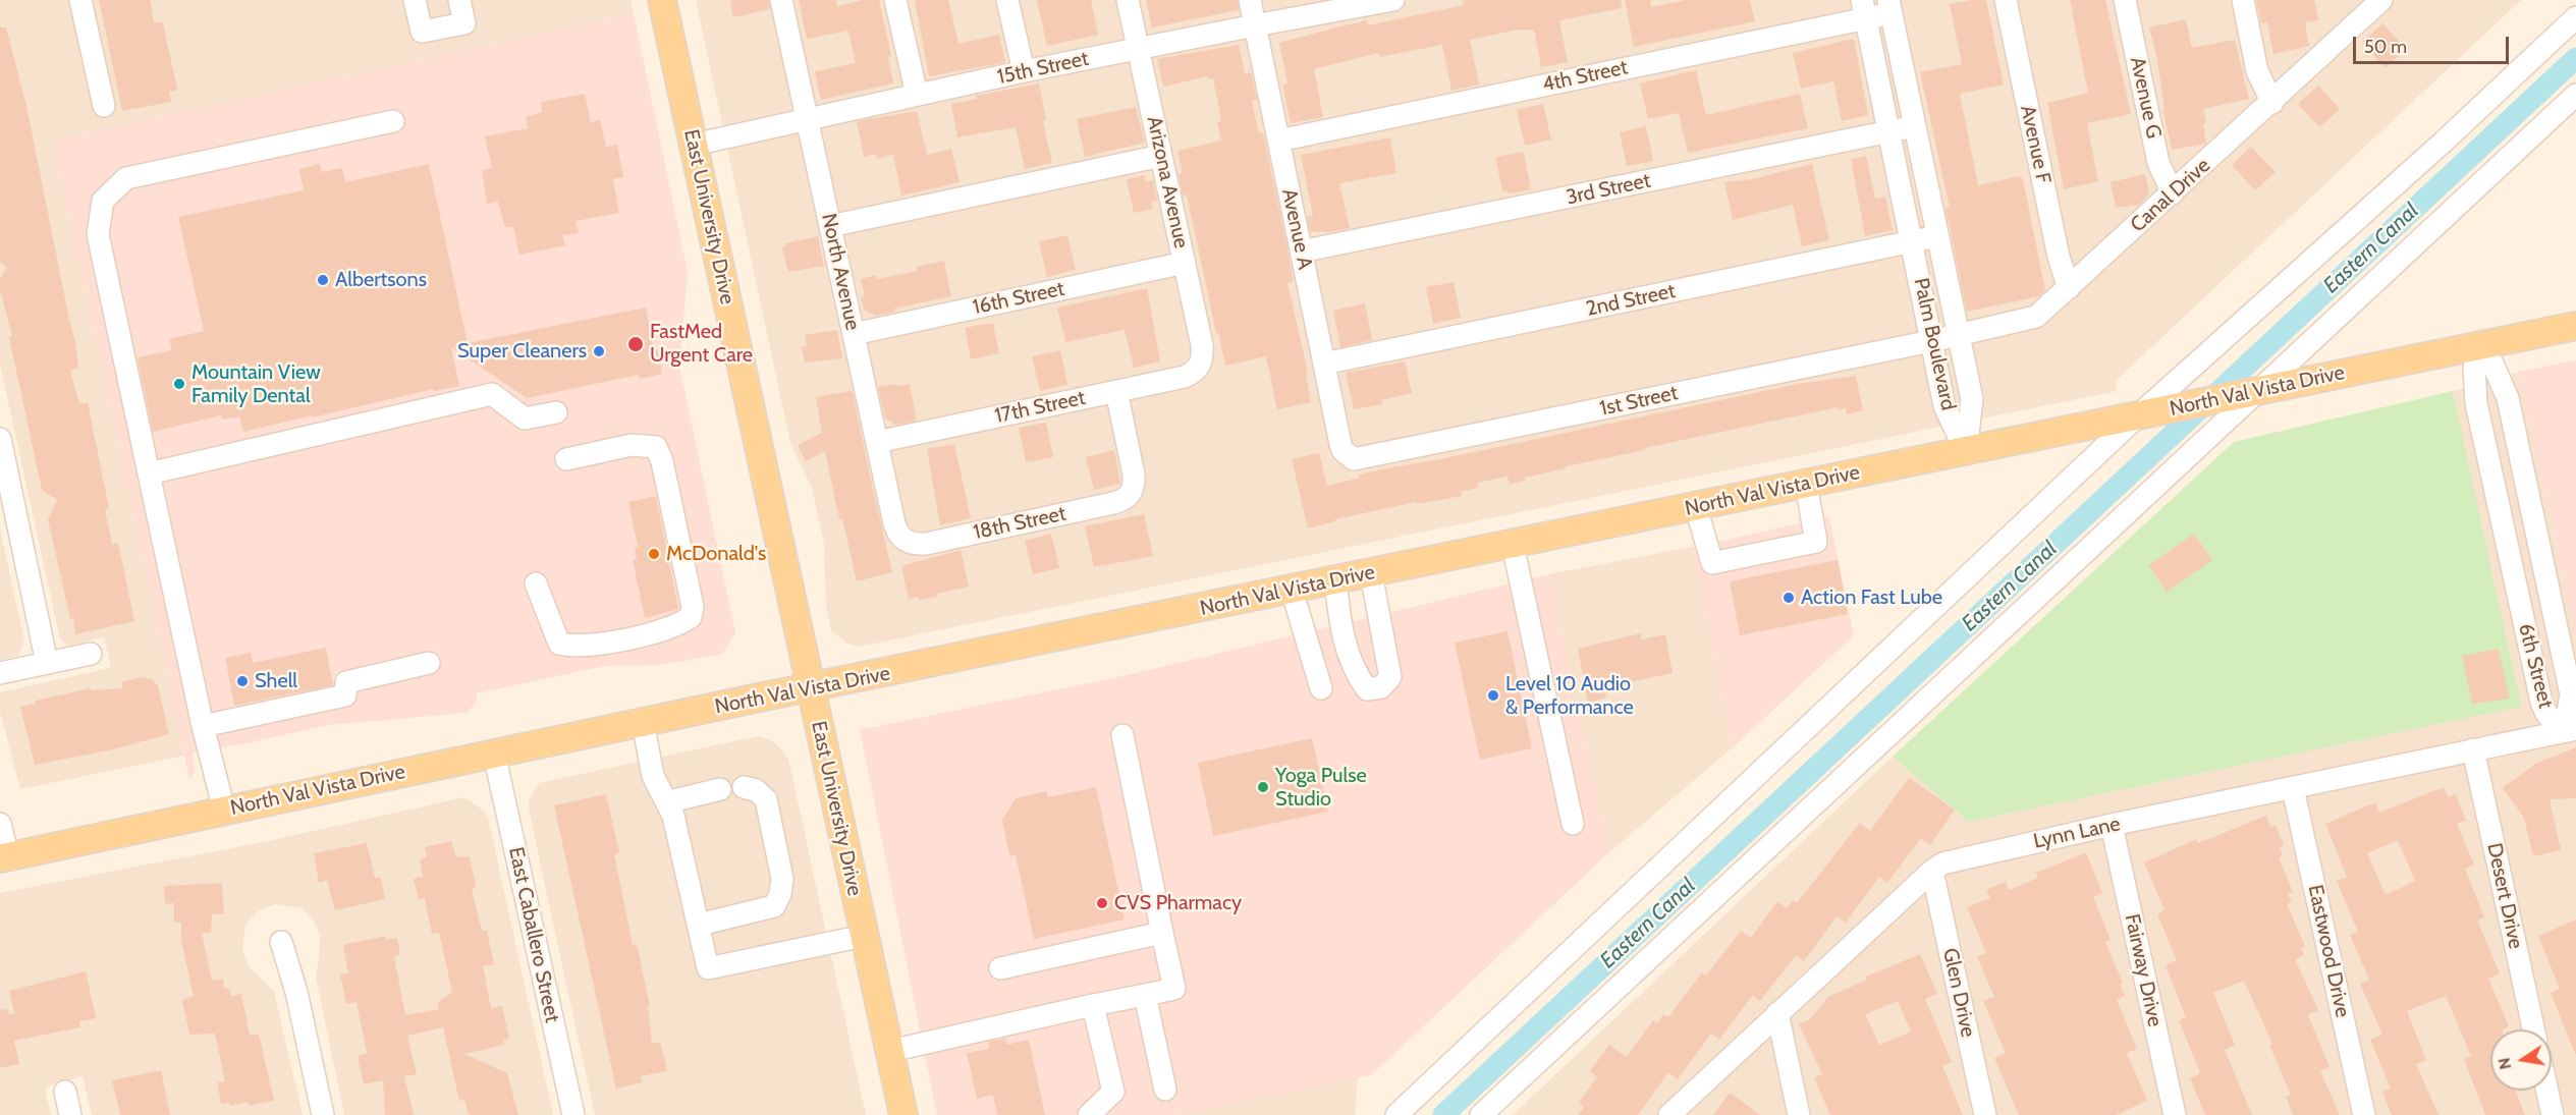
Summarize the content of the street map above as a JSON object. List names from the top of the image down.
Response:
{
  "streets": {
    "main road": ["East University Drive", "North Val Vista Drive"],
    "street": [
      "15th Street",
      "4th Street",
      "Avenue G",
      "Avenue F",
      "Arizona Avenue",
      "3rd Street",
      "Canal Drive",
      "Avenue A",
      "North Avenue",
      "16th Street",
      "2nd Street",
      "Palm Boulevard",
      "1st Street",
      "17th Street",
      "18th Street",
      "6th Street",
      "Lynn Lane",
      "Desert Drive",
      "East Caballero Street",
      "Eastwood Drive",
      "Fairway Drive",
      "Glen Drive"
    ]
  },
  "crossings": [
    ["15th Street", "Arizona Avenue"],
    ["15th Street", "East University Drive"],
    ["15th Street", "Avenue A"],
    ["15th Street", "North Avenue"],
    ["4th Street", "Avenue A"],
    ["4th Street", "Palm Boulevard"],
    ["Avenue G", "Canal Drive"],
    ["Avenue F", "Canal Drive"],
    ["Arizona Avenue", "16th Street"],
    ["Arizona Avenue", "17th Street"],
    ["3rd Street", "Avenue A"],
    ["3rd Street", "Palm Boulevard"],
    ["Canal Drive", "Palm Boulevard"],
    ["Canal Drive", "1st Street"],
    ["East University Drive", "North Val Vista Drive"],
    ["Avenue A", "2nd Street"],
    ["Avenue A", "1st Street"],
    ["North Avenue", "16th Street"],
    ["North Avenue", "17th Street"],
    ["North Avenue", "18th Street"],
    ["2nd Street", "Palm Boulevard"],
    ["Palm Boulevard", "North Val Vista Drive"],
    ["Palm Boulevard", "1st Street"],
    ["North Val Vista Drive", "6th Street"],
    ["North Val Vista Drive", "East Caballero Street"],
    ["17th Street", "18th Street"],
    ["6th Street", "Lynn Lane"],
    ["Lynn Lane", "Desert Drive"],
    ["Lynn Lane", "Eastwood Drive"],
    ["Lynn Lane", "Fairway Drive"],
    ["Lynn Lane", "Glen Drive"]
  ],
  "water": ["Eastern Canal"],
  "places": [
    "Albertsons",
    "FastMed Urgent Care",
    "Super Cleaners",
    "Mountain View Family Dental",
    "McDonald's",
    "Action Fast Lube",
    "Shell",
    "Level 10 Audio & Performance",
    "Yoga Pulse Studio",
    "CVS Pharmacy"
  ],
  "scale_bar": "50 m",
  "north": "left"
}
